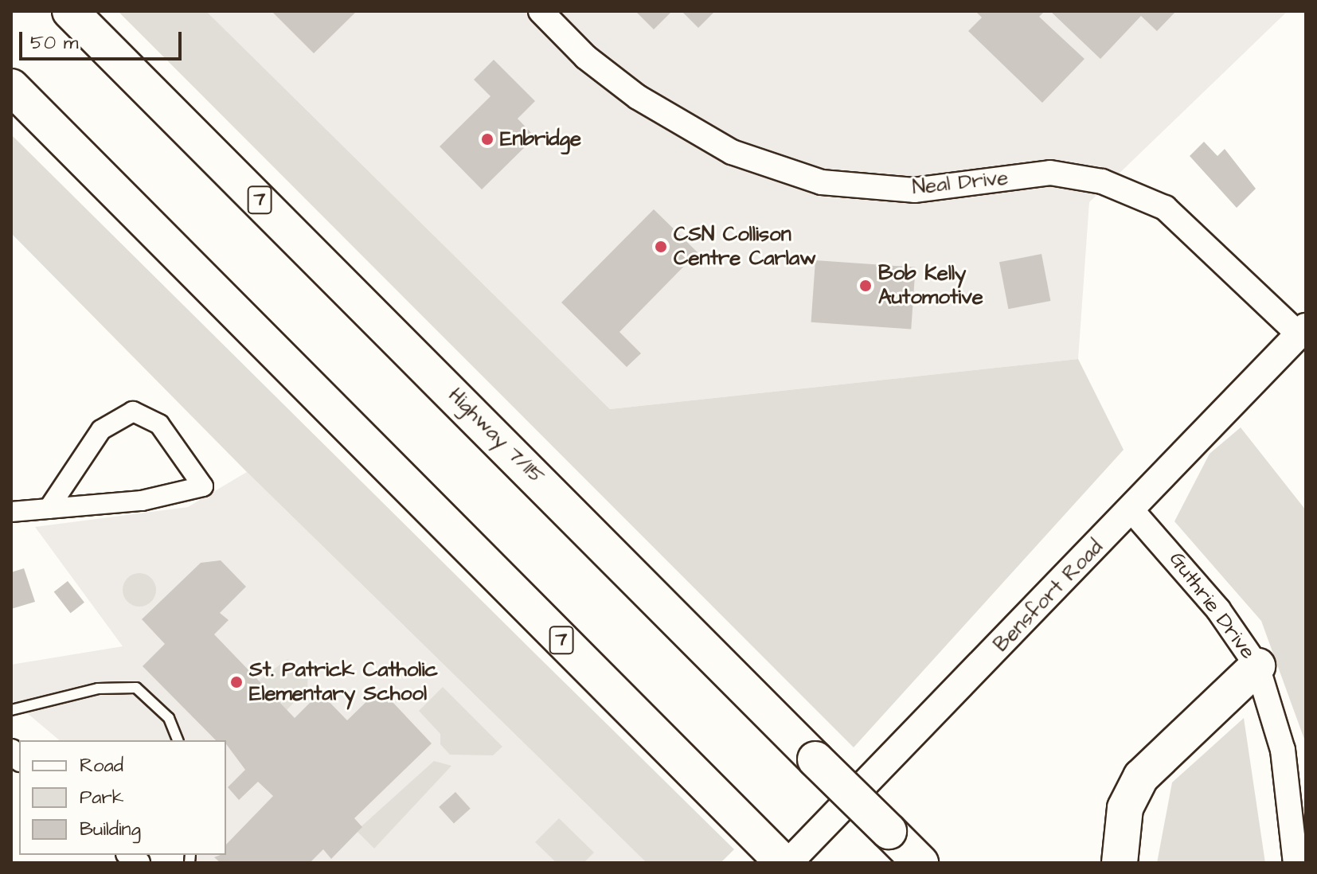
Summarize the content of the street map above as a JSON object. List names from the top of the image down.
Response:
{
  "streets": {
    "highway": ["7", "Highway 7/115"],
    "main road": ["Bensfort Road"],
    "street": ["Neal Drive", "Guthrie Drive"]
  },
  "crossings": [
    ["Neal Drive", "Bensfort Road"],
    ["Bensfort Road", "Guthrie Drive"]
  ],
  "places": [
    "Enbridge",
    "CSN Collison Centre Carlaw",
    "Bob Kelly Automotive",
    "St. Patrick Catholic Elementary School"
  ],
  "legend": ["Road", "Park", "Building"],
  "scale_bar": "50 m"
}
